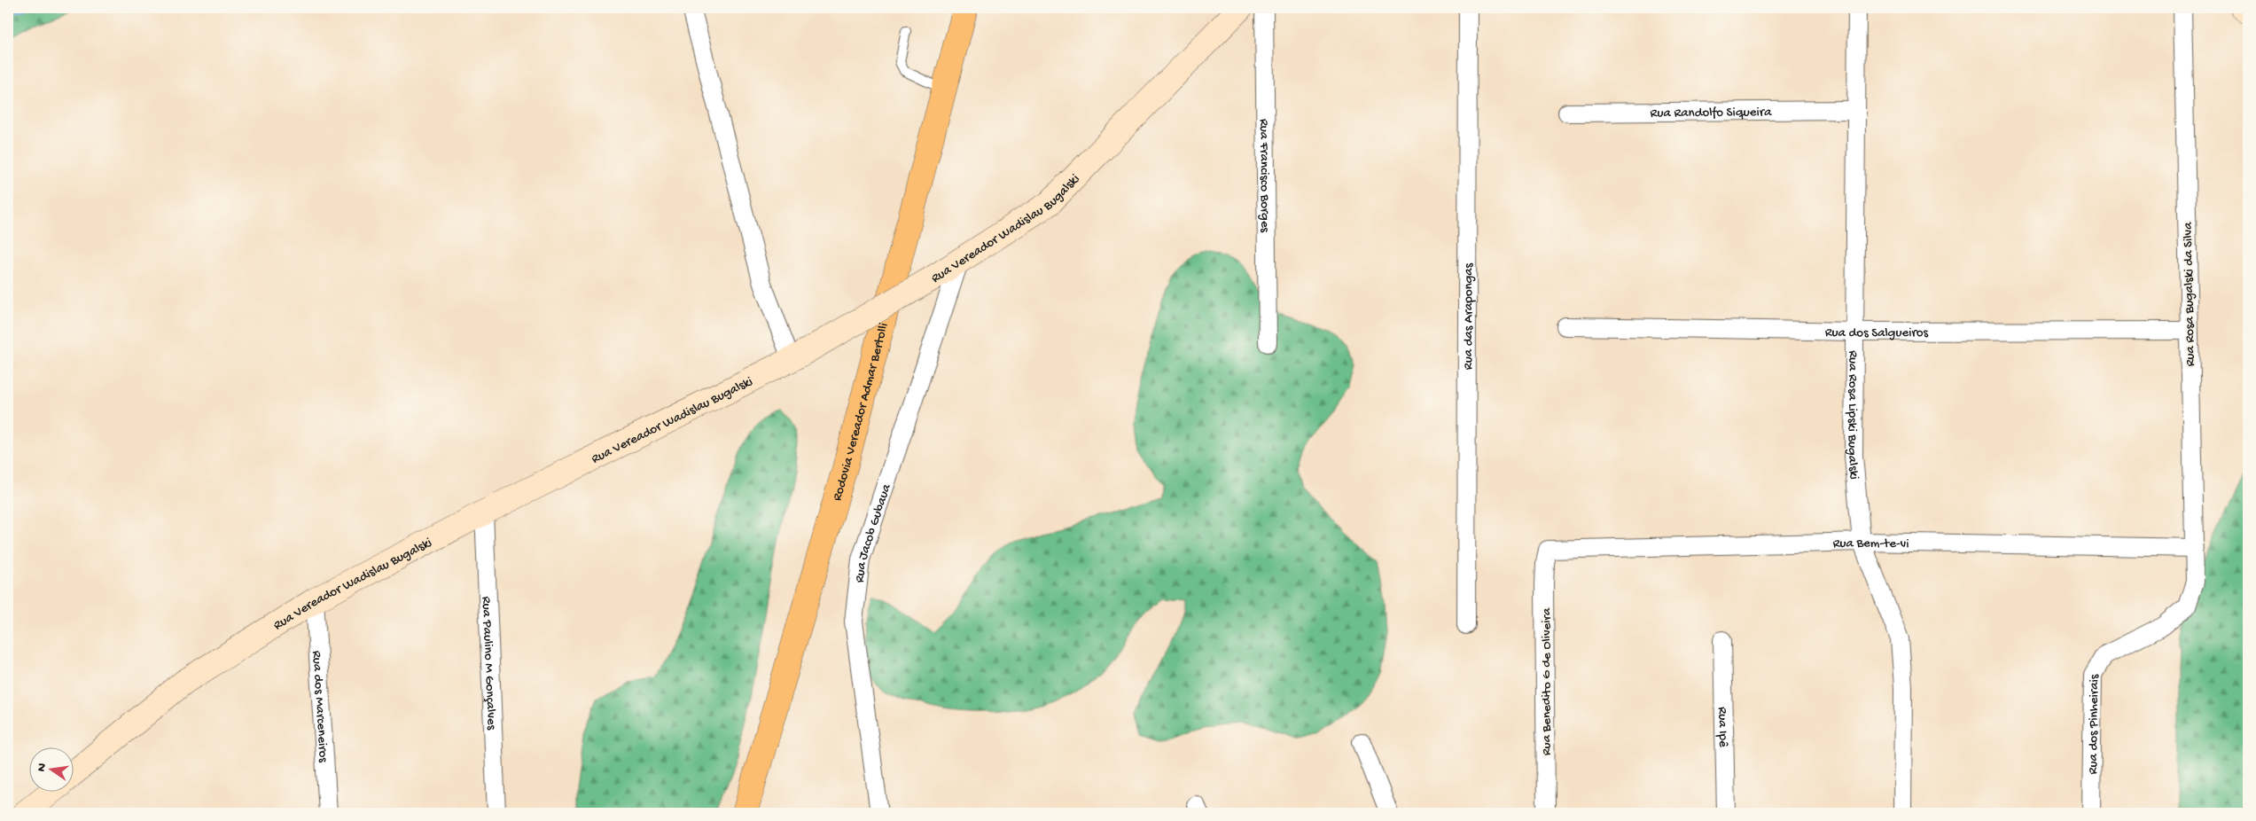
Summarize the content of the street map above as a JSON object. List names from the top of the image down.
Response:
{
  "streets": {
    "highway": ["Rodovia Vereador Admar Bertolli"],
    "main road": ["Rua Vereador Wadislau Bugalski"],
    "street": [
      "Rua Randolfo Siqueira",
      "Rua Francisco Borges",
      "Rua Rosa Bugalski da Silva",
      "Rua das Arapongas",
      "Rua dos Salgueiros",
      "Rua Rosa Lipski Bugalski",
      "Rua Jacob Gubaua",
      "Rua Bem-te-vi",
      "Rua Paulino M Gonçalves",
      "Rua Benedito G de Oliveira",
      "Rua dos Marceneiros",
      "Rua dos Pinheirais",
      "Rua Ipê"
    ]
  },
  "crossings": [
    ["Rua Randolfo Siqueira", "Rua Rosa Lipski Bugalski"],
    ["Rua Vereador Wadislau Bugalski", "Rua Jacob Gubaua"],
    ["Rua Vereador Wadislau Bugalski", "Rua Paulino M Gonçalves"],
    ["Rua Vereador Wadislau Bugalski", "Rua dos Marceneiros"],
    ["Rua Rosa Bugalski da Silva", "Rua dos Salgueiros"],
    ["Rua Rosa Bugalski da Silva", "Rua Bem-te-vi"],
    ["Rua Rosa Bugalski da Silva", "Rua dos Pinheirais"],
    ["Rua dos Salgueiros", "Rua Rosa Lipski Bugalski"],
    ["Rua Rosa Lipski Bugalski", "Rua Bem-te-vi"],
    ["Rua Bem-te-vi", "Rua Benedito G de Oliveira"]
  ],
  "north": "left"
}
